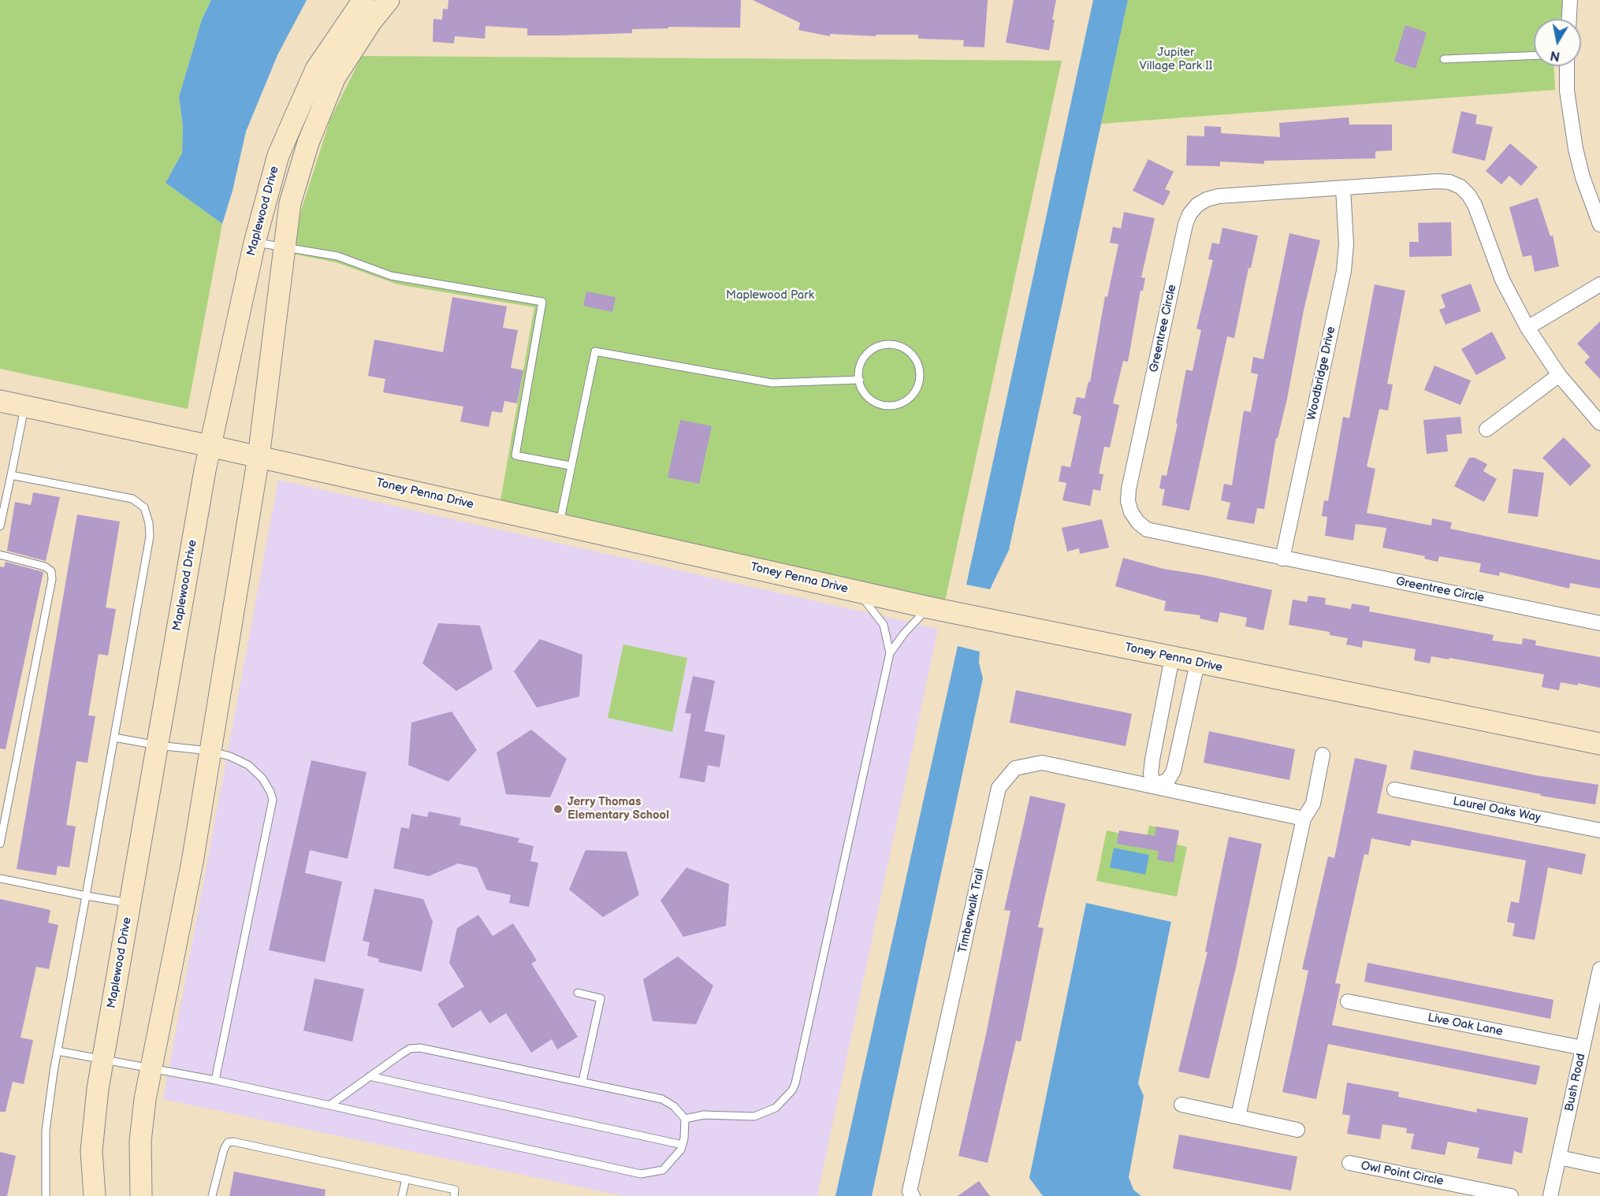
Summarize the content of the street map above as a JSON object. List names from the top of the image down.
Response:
{
  "streets": {
    "street": [
      "Maplewood Drive",
      "Greentree Circle",
      "Woodbridge Drive",
      "Toney Penna Drive",
      "Laurel Oaks Way",
      "Timberwalk Trail",
      "Live Oak Lane",
      "Bush Road",
      "Owl Point Circle"
    ]
  },
  "crossings": [
    ["Maplewood Drive", "Toney Penna Drive"],
    ["Greentree Circle", "Woodbridge Drive"],
    ["Live Oak Lane", "Bush Road"]
  ],
  "parks": ["Jupiter Village Park II", "Maplewood Park"],
  "places": ["Jerry Thomas Elementary School"],
  "north": "bottom"
}
